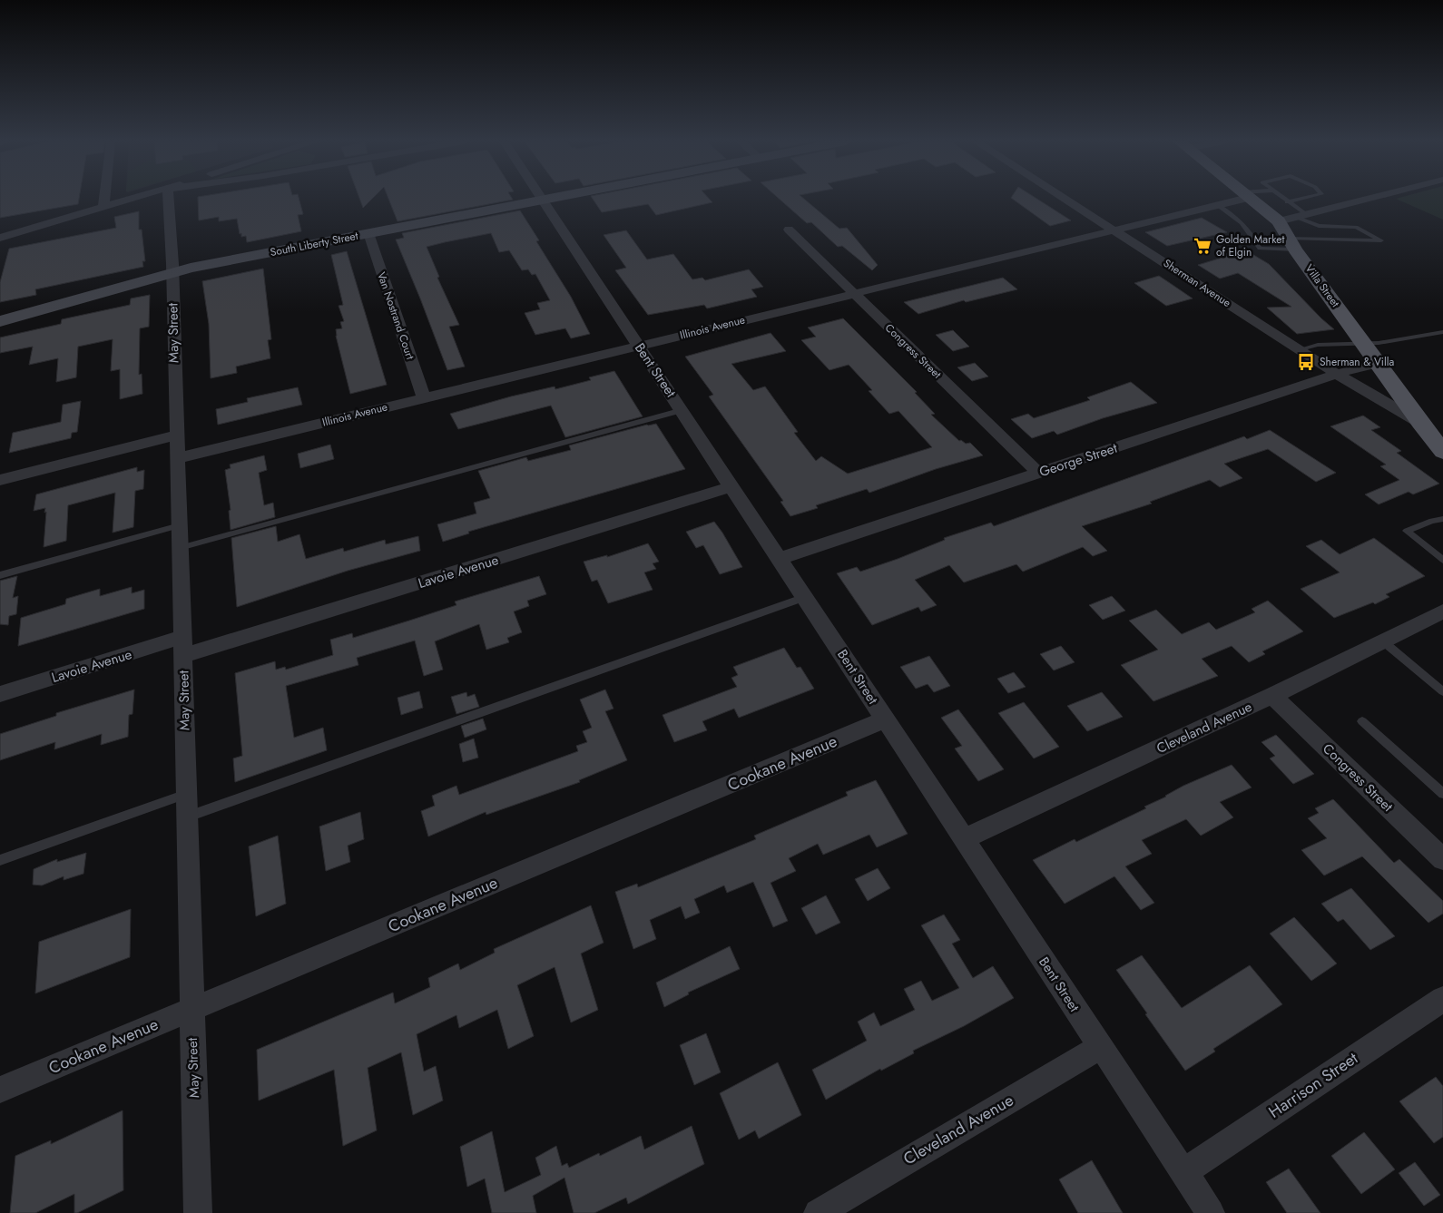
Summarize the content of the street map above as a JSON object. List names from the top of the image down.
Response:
{
  "streets": {
    "main road": ["South Liberty Street", "Villa Street"],
    "street": [
      "Sherman Avenue",
      "Van Nostrand Court",
      "Illinois Avenue",
      "May Street",
      "Congress Street",
      "Bent Street",
      "George Street",
      "Lavoie Avenue",
      "Cleveland Avenue",
      "Cookane Avenue",
      "Harrison Street"
    ]
  },
  "crossings": [
    ["South Liberty Street", "Van Nostrand Court"],
    ["South Liberty Street", "May Street"],
    ["South Liberty Street", "Bent Street"],
    ["Sherman Avenue", "Villa Street"],
    ["Sherman Avenue", "Illinois Avenue"],
    ["Sherman Avenue", "George Street"],
    ["Villa Street", "George Street"],
    ["Van Nostrand Court", "Illinois Avenue"],
    ["Illinois Avenue", "May Street"],
    ["Illinois Avenue", "Congress Street"],
    ["Illinois Avenue", "Bent Street"],
    ["May Street", "Lavoie Avenue"],
    ["May Street", "Cookane Avenue"],
    ["Congress Street", "George Street"],
    ["Congress Street", "Cleveland Avenue"],
    ["Bent Street", "George Street"],
    ["Bent Street", "Lavoie Avenue"],
    ["Bent Street", "Cleveland Avenue"],
    ["Bent Street", "Cookane Avenue"],
    ["Bent Street", "Harrison Street"]
  ],
  "places": {
    "supermarket": ["Golden Market of Elgin"],
    "bus stop": ["Sherman & Villa"]
  }
}
